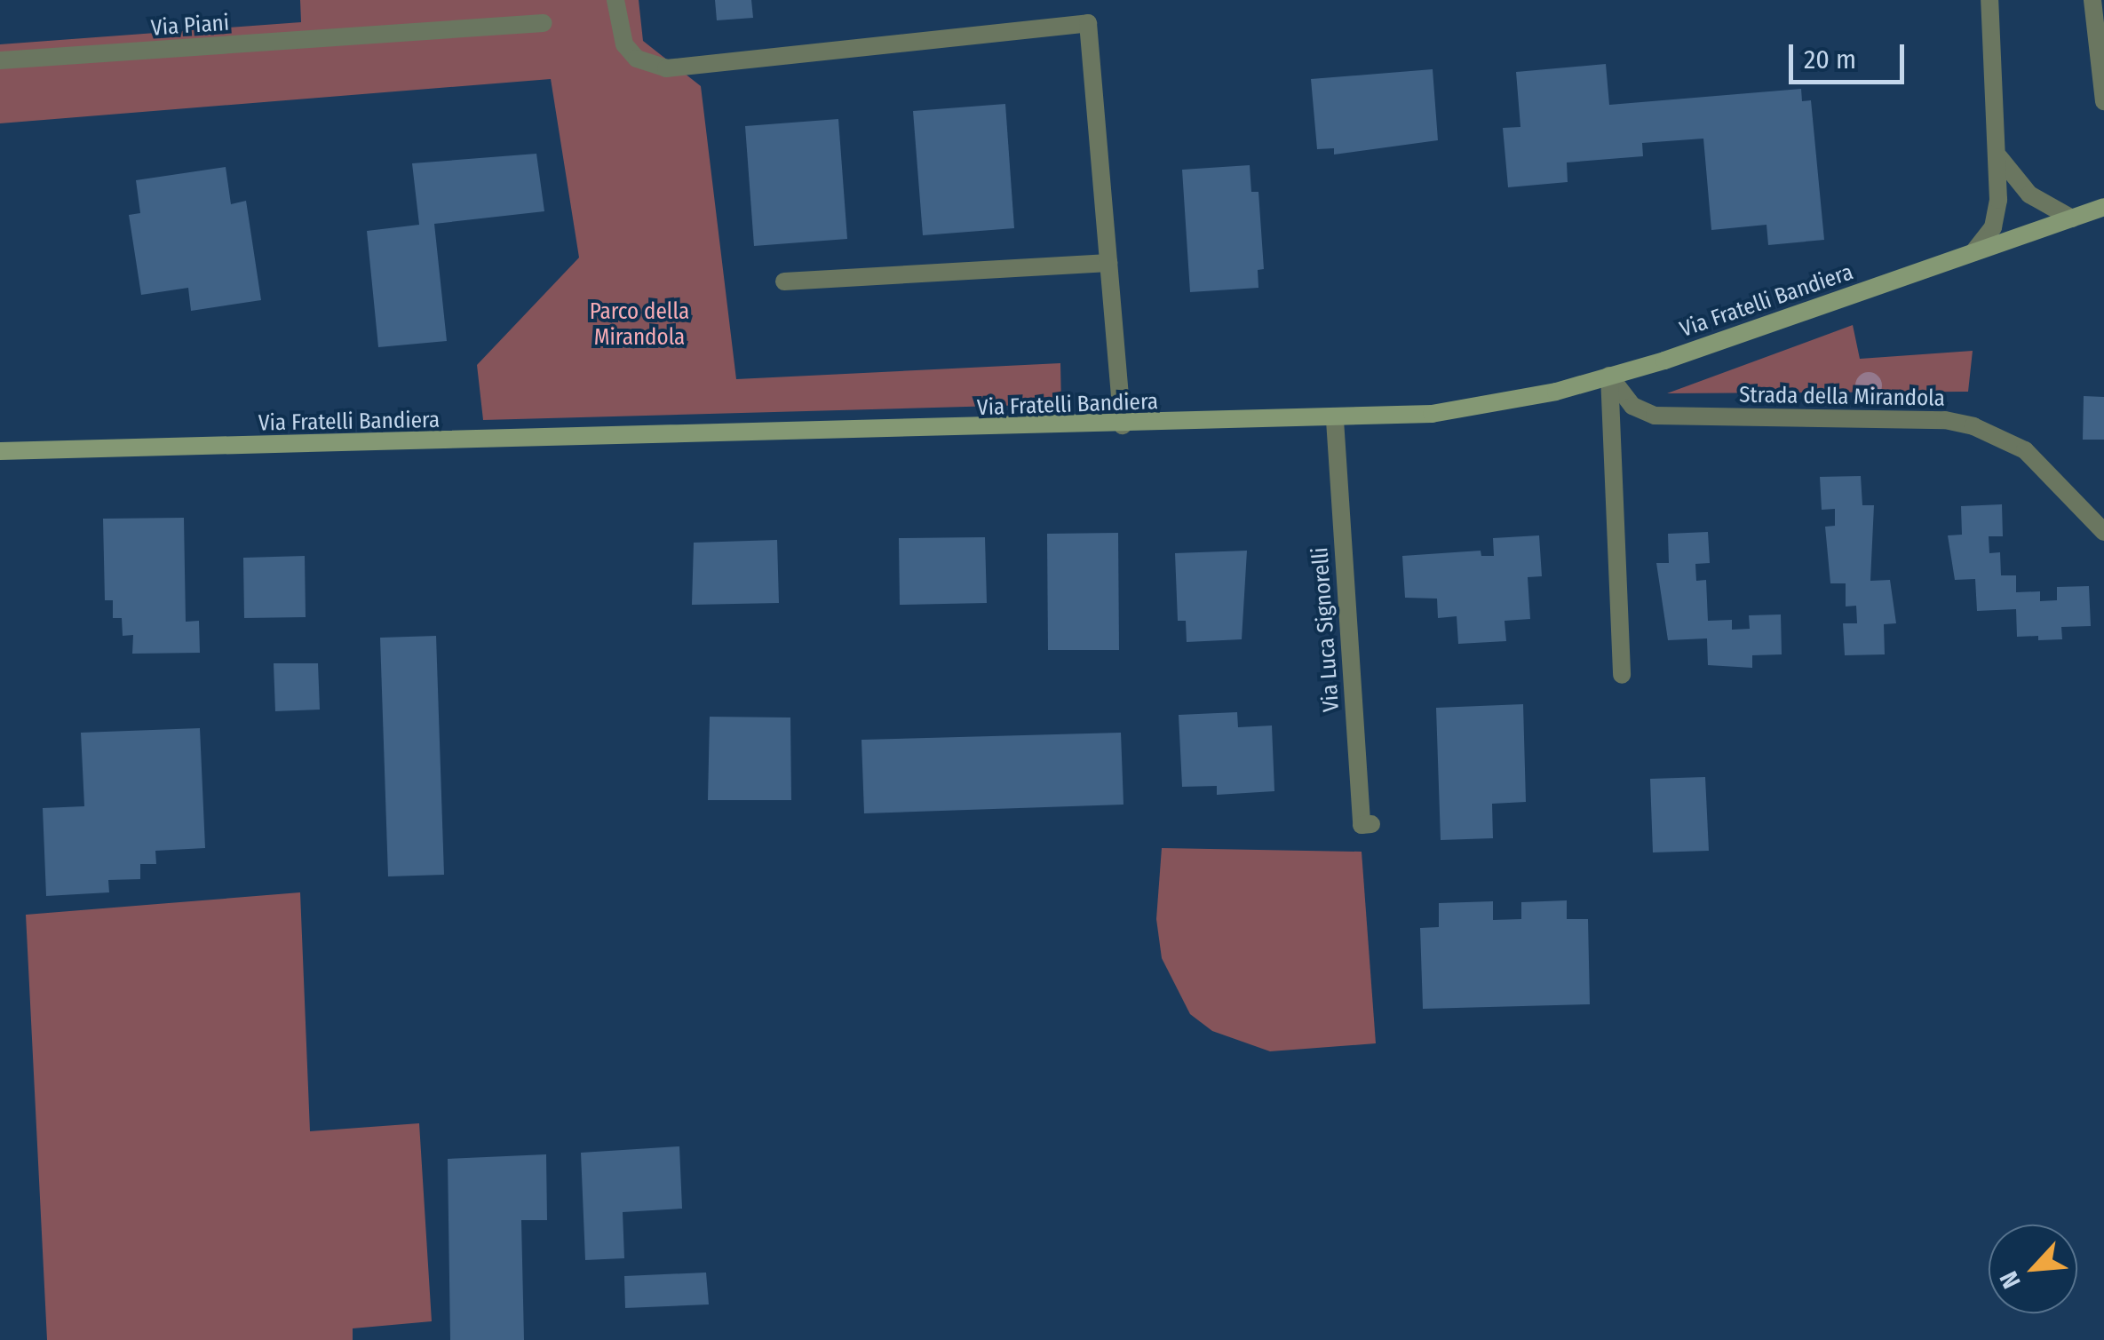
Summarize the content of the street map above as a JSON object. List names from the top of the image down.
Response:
{
  "streets": {
    "street": [
      "Via Piani",
      "Via Fratelli Bandiera",
      "Strada della Mirandola",
      "Via Luca Signorelli"
    ]
  },
  "crossings": [
    ["Via Fratelli Bandiera", "Strada della Mirandola"],
    ["Via Fratelli Bandiera", "Via Luca Signorelli"]
  ],
  "parks": ["Parco della Mirandola"],
  "scale_bar": "20 m",
  "north": "bottom left"
}
